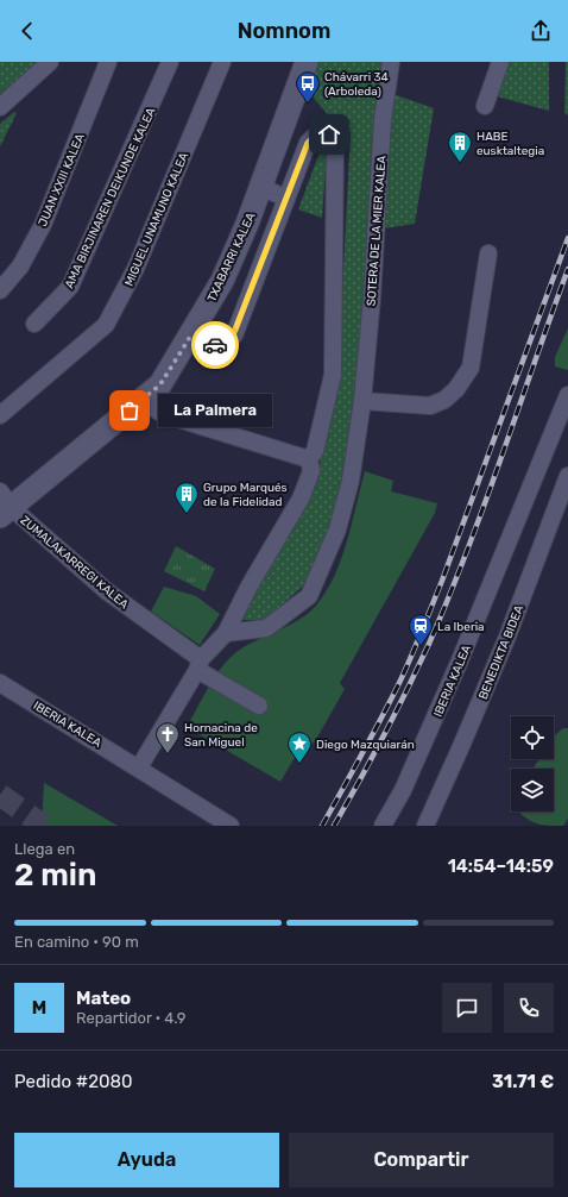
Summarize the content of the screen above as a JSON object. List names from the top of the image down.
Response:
{
  "streets": {
    "street": [
      "JUAN XXIII KALEA",
      "AMA BIRJINAREN DEIKUNDE KALEA",
      "MIGUEL UNAMUNO KALEA",
      "SOTERA DE LA MIER KALEA",
      "TXABARRI KALEA",
      "ZUMALAKARREGI KALEA",
      "BENEDIKTA BIDEA",
      "IBERIA KALEA"
    ]
  },
  "crossings": [
    ["TXABARRI KALEA", "ZUMALAKARREGI KALEA"]
  ],
  "places": {
    "bus stop": ["Chávarri 34 (Arboleda)"],
    "building": ["HABE eusktaltegia", "Grupo Marqués de la Fidelidad"],
    "other": ["La Palmera"],
    "station": ["La Iberia"],
    "church": ["Hornacina de San Miguel"],
    "place": ["Diego Mazquiarán"]
  },
  "page": {
    "header": "Nomnom",
    "bubble": "La Palmera",
    "heading": ["2 min", "Llega en", "14:54–14:59"],
    "panel": [
      "Mateo",
      "Repartidor · 4.9",
      "Pedido #2080",
      "31.71 €"
    ],
    "bar": "En camino · 90 m",
    "round": "M",
    "buttons": ["Ayuda", "Compartir"]
  }
}
